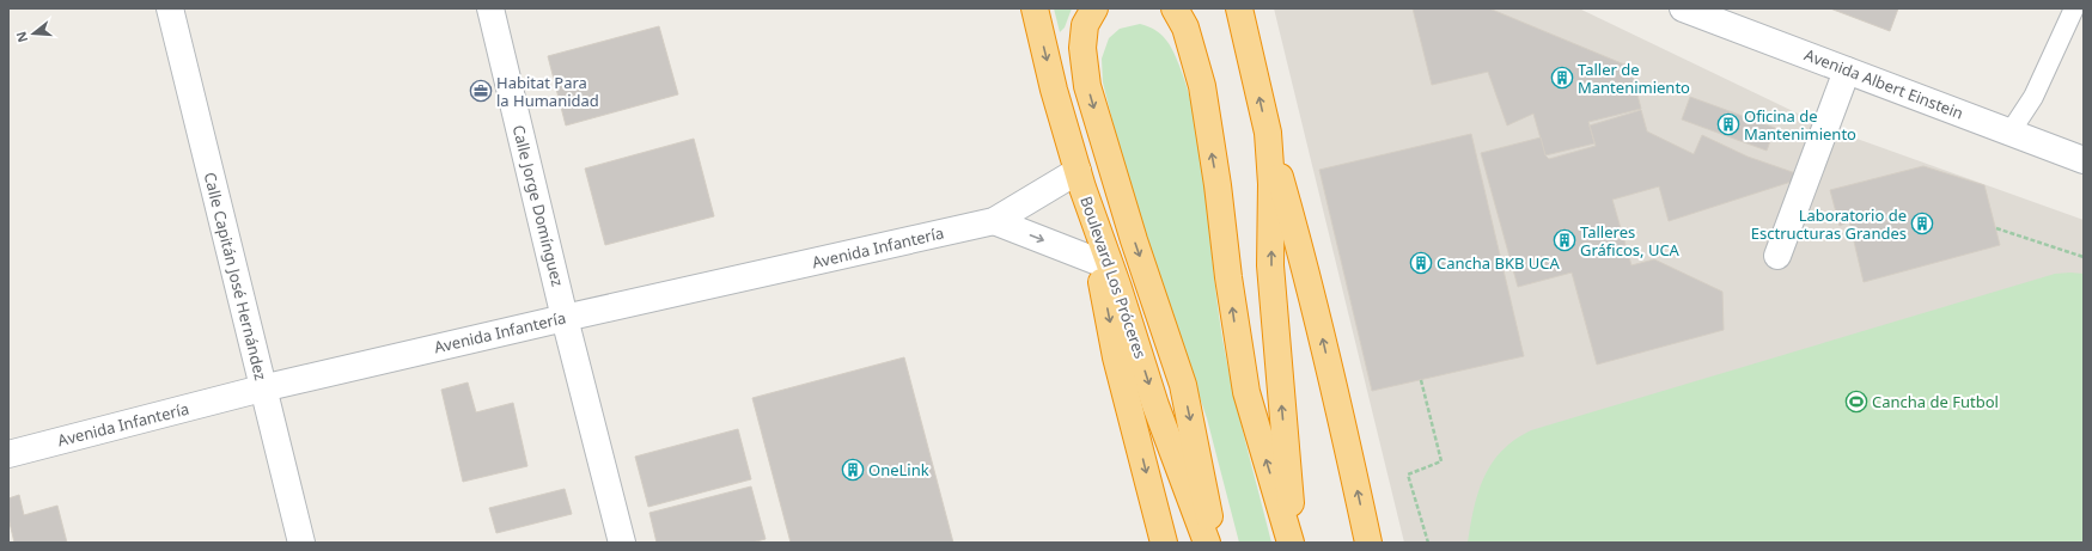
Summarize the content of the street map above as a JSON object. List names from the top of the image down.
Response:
{
  "streets": {
    "highway": ["Boulevard Los Próceres"],
    "street": [
      "Avenida Albert Einstein",
      "Calle Jorge Domínguez",
      "Avenida Infantería",
      "Calle Capitán José Hernández"
    ]
  },
  "crossings": [
    ["Calle Jorge Domínguez", "Avenida Infantería"],
    ["Avenida Infantería", "Calle Capitán José Hernández"],
    ["Avenida Infantería", "Boulevard Los Próceres"]
  ],
  "places": {
    "building": [
      "Taller de Mantenimiento",
      "Oficina de Mantenimiento",
      "Laboratorio de Esctructuras Grandes",
      "Talleres Gráficos, UCA",
      "Cancha BKB UCA",
      "OneLink"
    ],
    "office": ["Habitat Para la Humanidad"],
    "sports": ["Cancha de Futbol"]
  },
  "north": "left"
}
